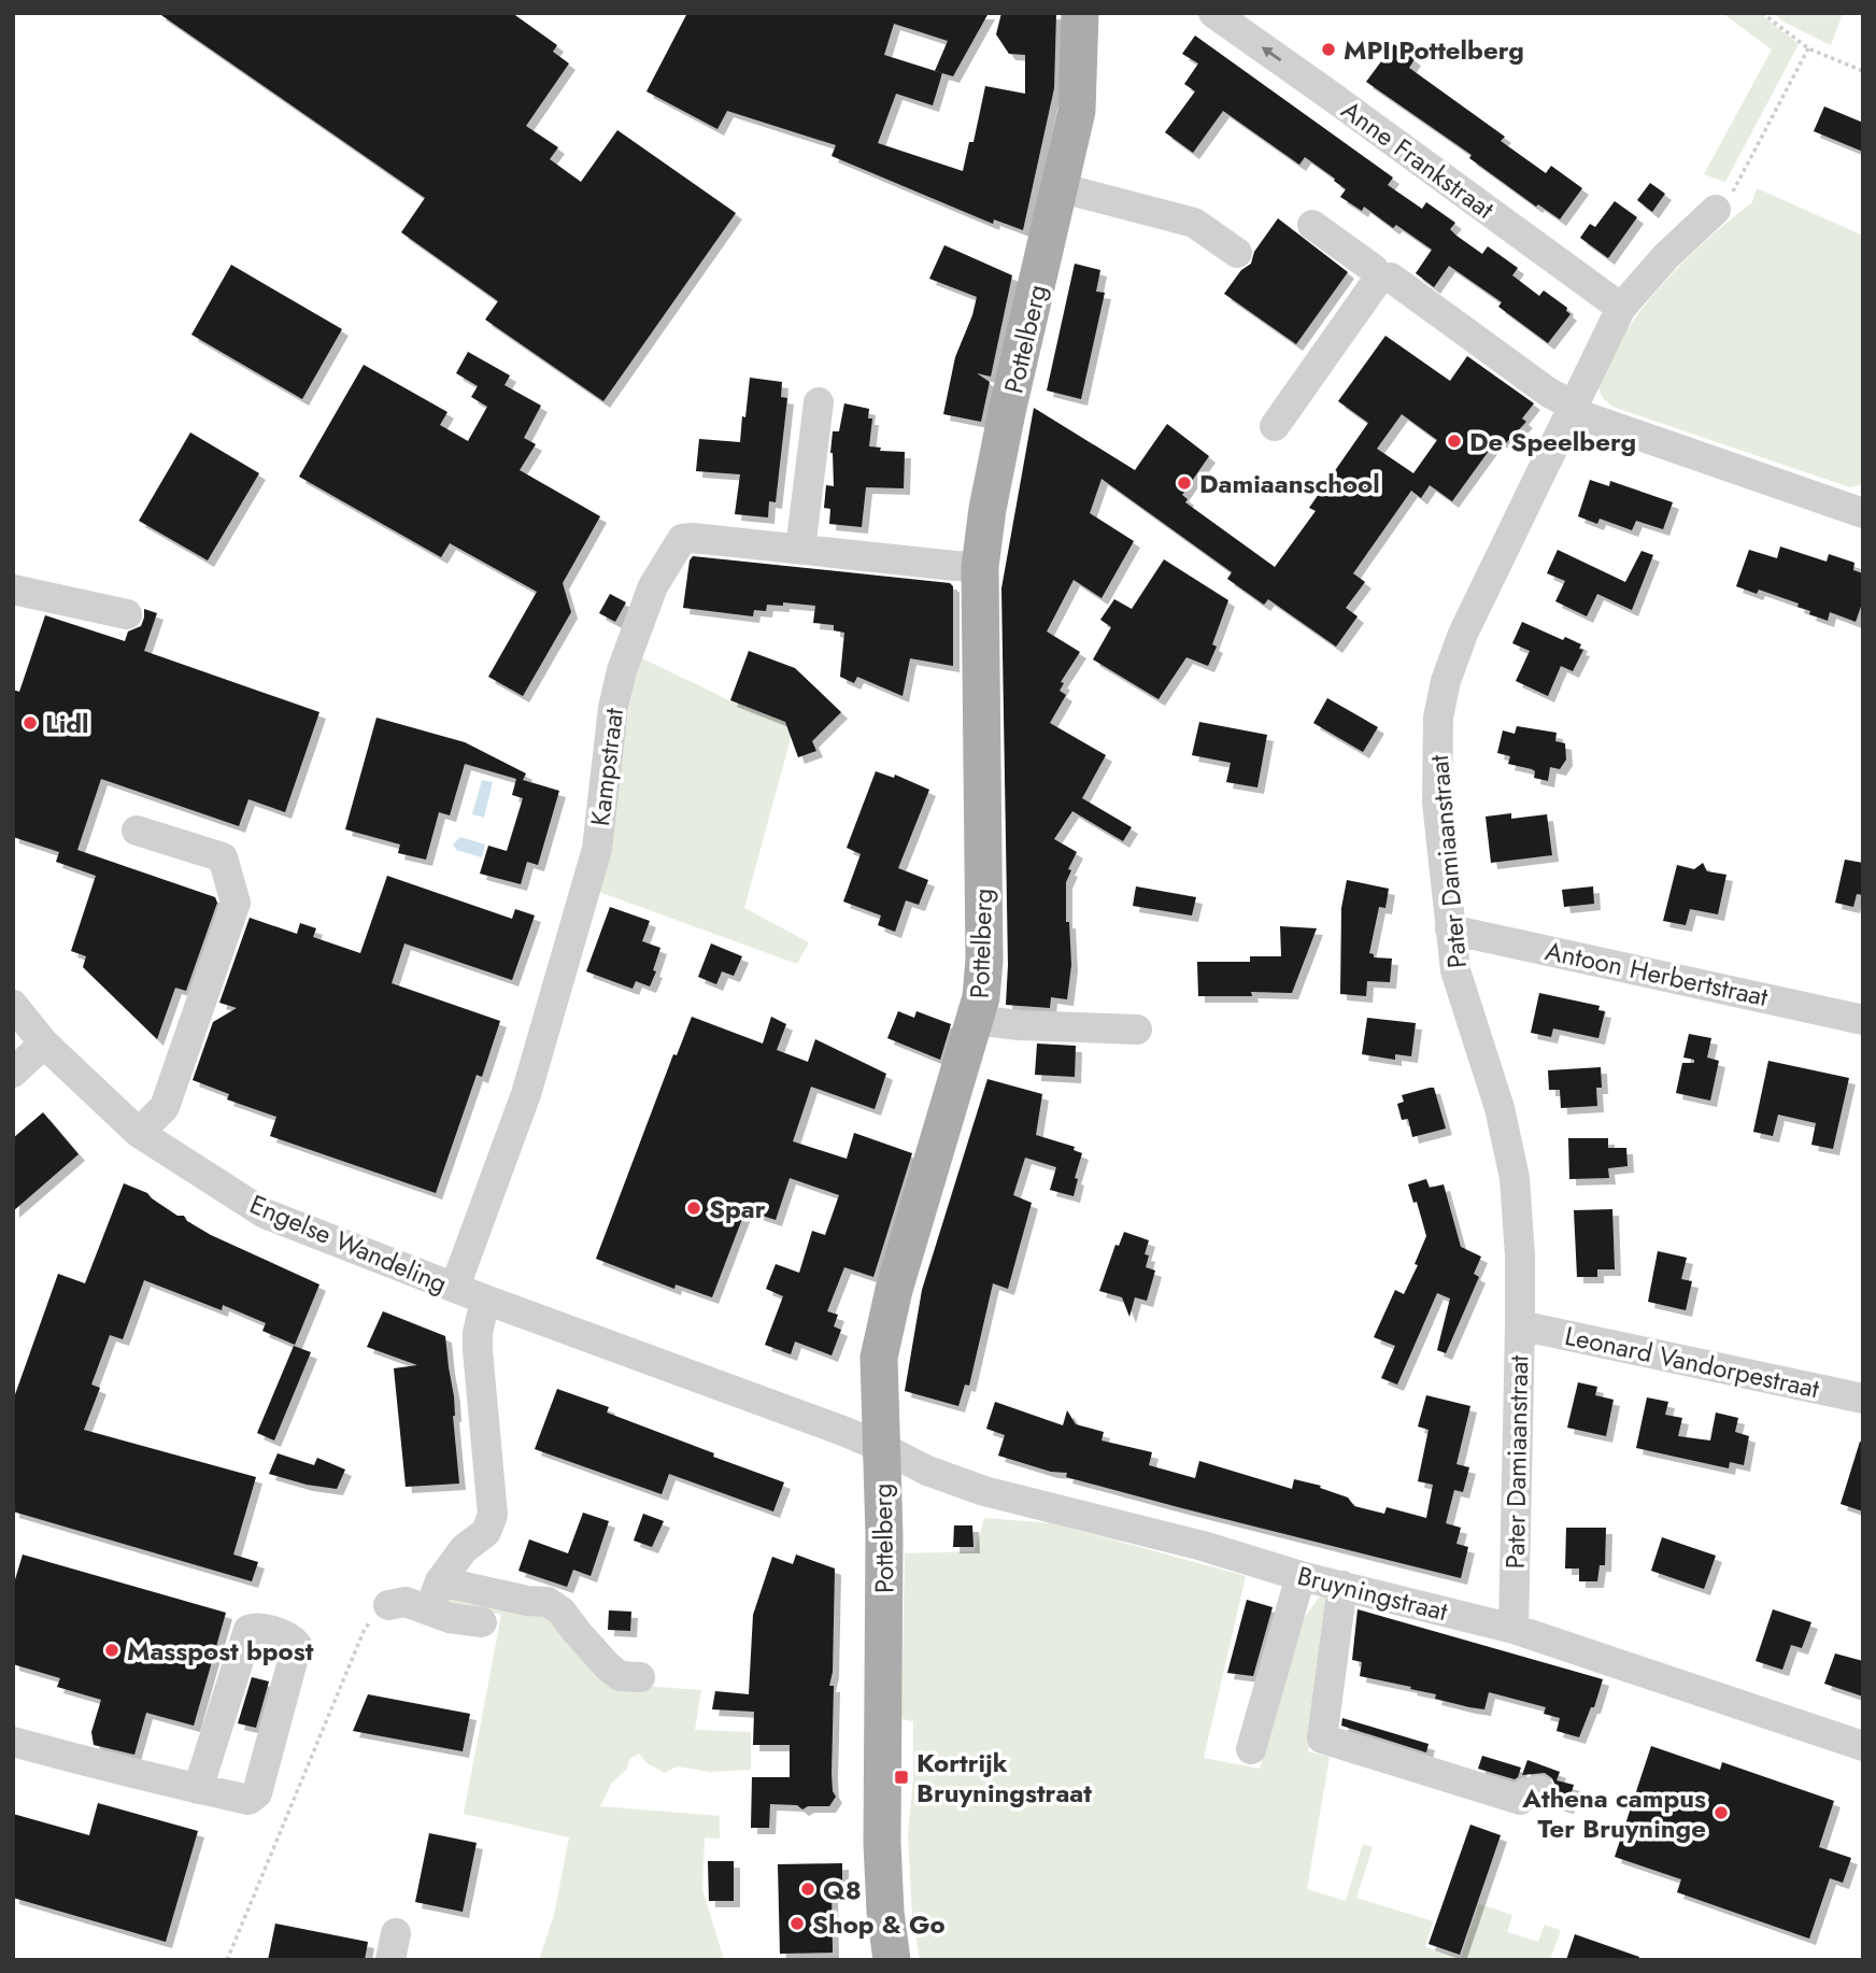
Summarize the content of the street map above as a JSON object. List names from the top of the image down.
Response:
{
  "streets": {
    "main road": ["Pottelberg"],
    "street": [
      "Anne Frankstraat",
      "Kampstraat",
      "Pater Damiaanstraat",
      "Antoon Herbertstraat",
      "Engelse Wandeling",
      "Leonard Vandorpestraat",
      "Bruyningstraat"
    ]
  },
  "crossings": [
    ["Anne Frankstraat", "Pater Damiaanstraat"],
    ["Pottelberg", "Kampstraat"],
    ["Pottelberg", "Engelse Wandeling"],
    ["Pottelberg", "Bruyningstraat"],
    ["Kampstraat", "Engelse Wandeling"],
    ["Pater Damiaanstraat", "Antoon Herbertstraat"],
    ["Pater Damiaanstraat", "Leonard Vandorpestraat"],
    ["Pater Damiaanstraat", "Bruyningstraat"],
    ["Engelse Wandeling", "Bruyningstraat"]
  ],
  "places": {
    "other": [
      "MPI Pottelberg",
      "De Speelberg",
      "Damiaanschool",
      "Lidl",
      "Spar",
      "Masspost bpost",
      "Athena campus Ter Bruyninge",
      "Q8",
      "Shop & Go"
    ],
    "transit": ["Kortrijk Bruyningstraat"]
  }
}
